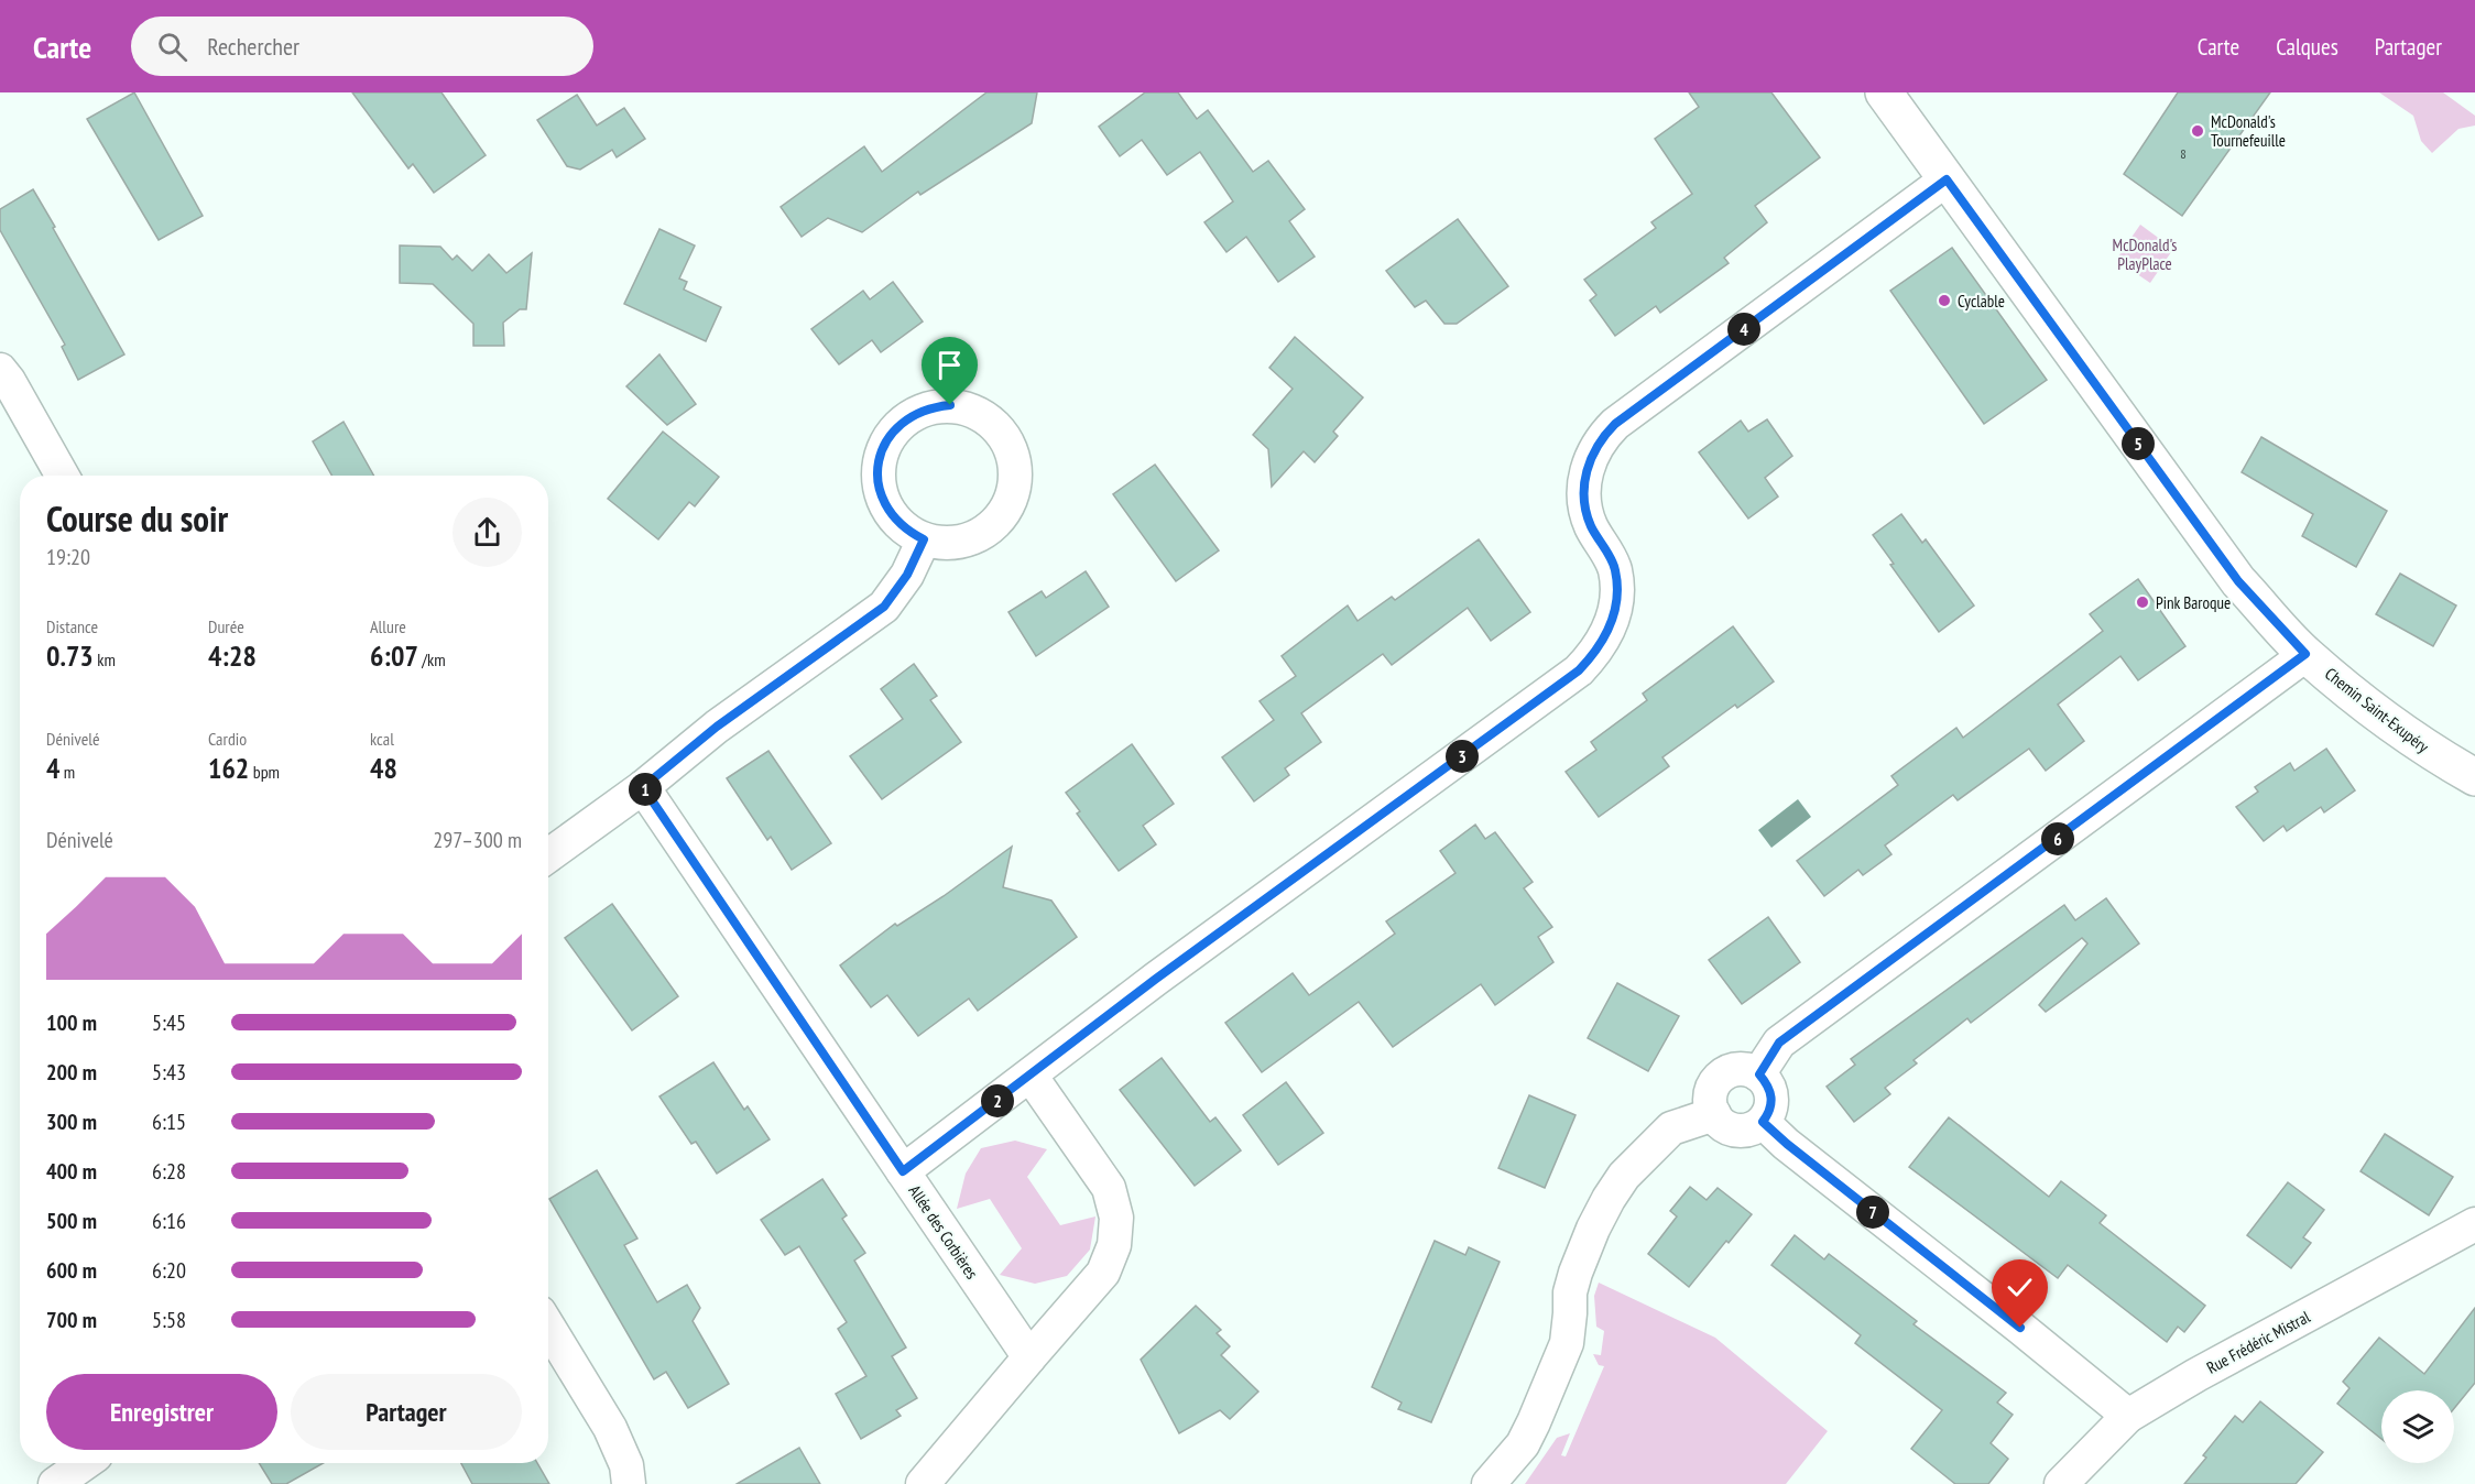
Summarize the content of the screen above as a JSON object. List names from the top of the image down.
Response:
{
  "streets": {
    "street": ["Chemin Saint-Exupéry", "Allée des Corbières", "Rue Frédéric Mistral"]
  },
  "crossings": [
    ["Chemin Saint-Exupéry", "Allée des Corbières"]
  ],
  "parks": ["McDonald's PlayPlace"],
  "places": ["McDonald's Tournefeuille", "Cyclable", "Pink Baroque"],
  "house_numbers": ["8"],
  "page": {
    "header": "Carte",
    "search": "Rechercher",
    "nav": ["Carte", "Calques", "Partager"],
    "pins": [
      "4",
      "5",
      "3",
      "1",
      "6",
      "2",
      "7"
    ],
    "heading": ["Course du soir", "19:20"],
    "stats": [
      ["Distance", "0.73 km"],
      ["Durée", "4:28"],
      ["Allure", "6:07 /km"],
      ["Dénivelé", "4 m"],
      ["Cardio", "162 bpm"],
      ["kcal", "48"]
    ],
    "chart": ["Dénivelé", "297–300 m"],
    "list": [
      {
        "name": "100 m",
        "note": "5:45"
      },
      {
        "name": "200 m",
        "note": "5:43"
      },
      {
        "name": "300 m",
        "note": "6:15"
      },
      {
        "name": "400 m",
        "note": "6:28"
      },
      {
        "name": "500 m",
        "note": "6:16"
      },
      {
        "name": "600 m",
        "note": "6:20"
      },
      {
        "name": "700 m",
        "note": "5:58"
      }
    ],
    "buttons": ["Enregistrer", "Partager"]
  }
}
